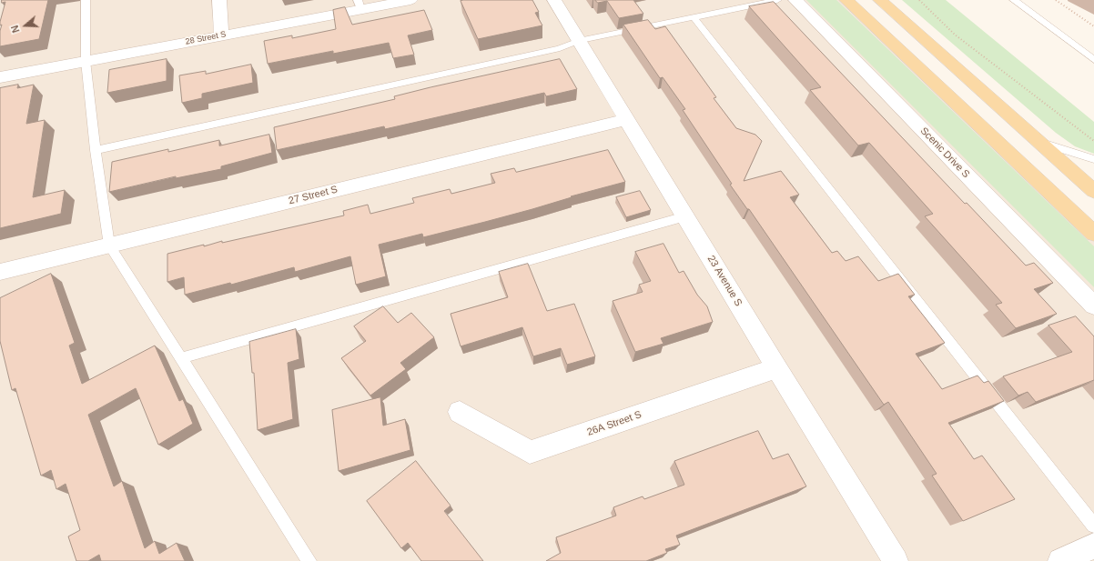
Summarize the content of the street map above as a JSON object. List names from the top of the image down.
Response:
{
  "streets": {
    "street": [
      "28 Street S",
      "Scenic Drive S",
      "27 Street S",
      "23 Avenue S",
      "26A Street S"
    ]
  },
  "crossings": [
    ["27 Street S", "23 Avenue S"],
    ["23 Avenue S", "26A Street S"]
  ],
  "north": "left"
}
